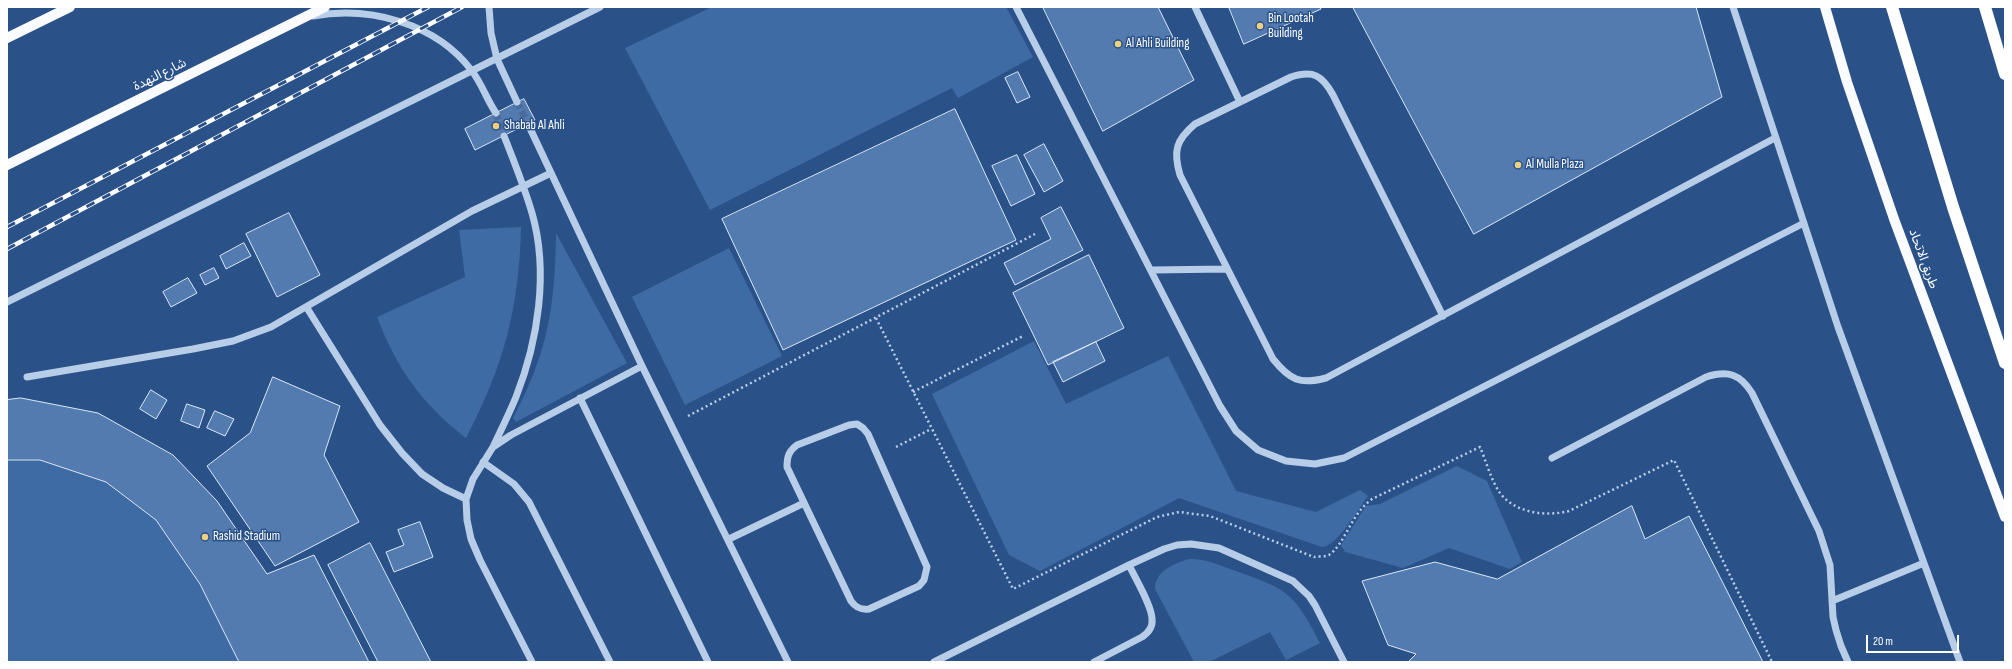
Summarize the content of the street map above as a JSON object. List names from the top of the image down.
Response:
{
  "streets": {
    "main road": ["شارع النهدة", "طريق الاتحاد"]
  },
  "places": [
    "Bin Lootah Building",
    "Al Ahli Building",
    "Shabab Al Ahli",
    "Al Mulla Plaza",
    "Rashid Stadium"
  ],
  "scale_bar": "20 m"
}
